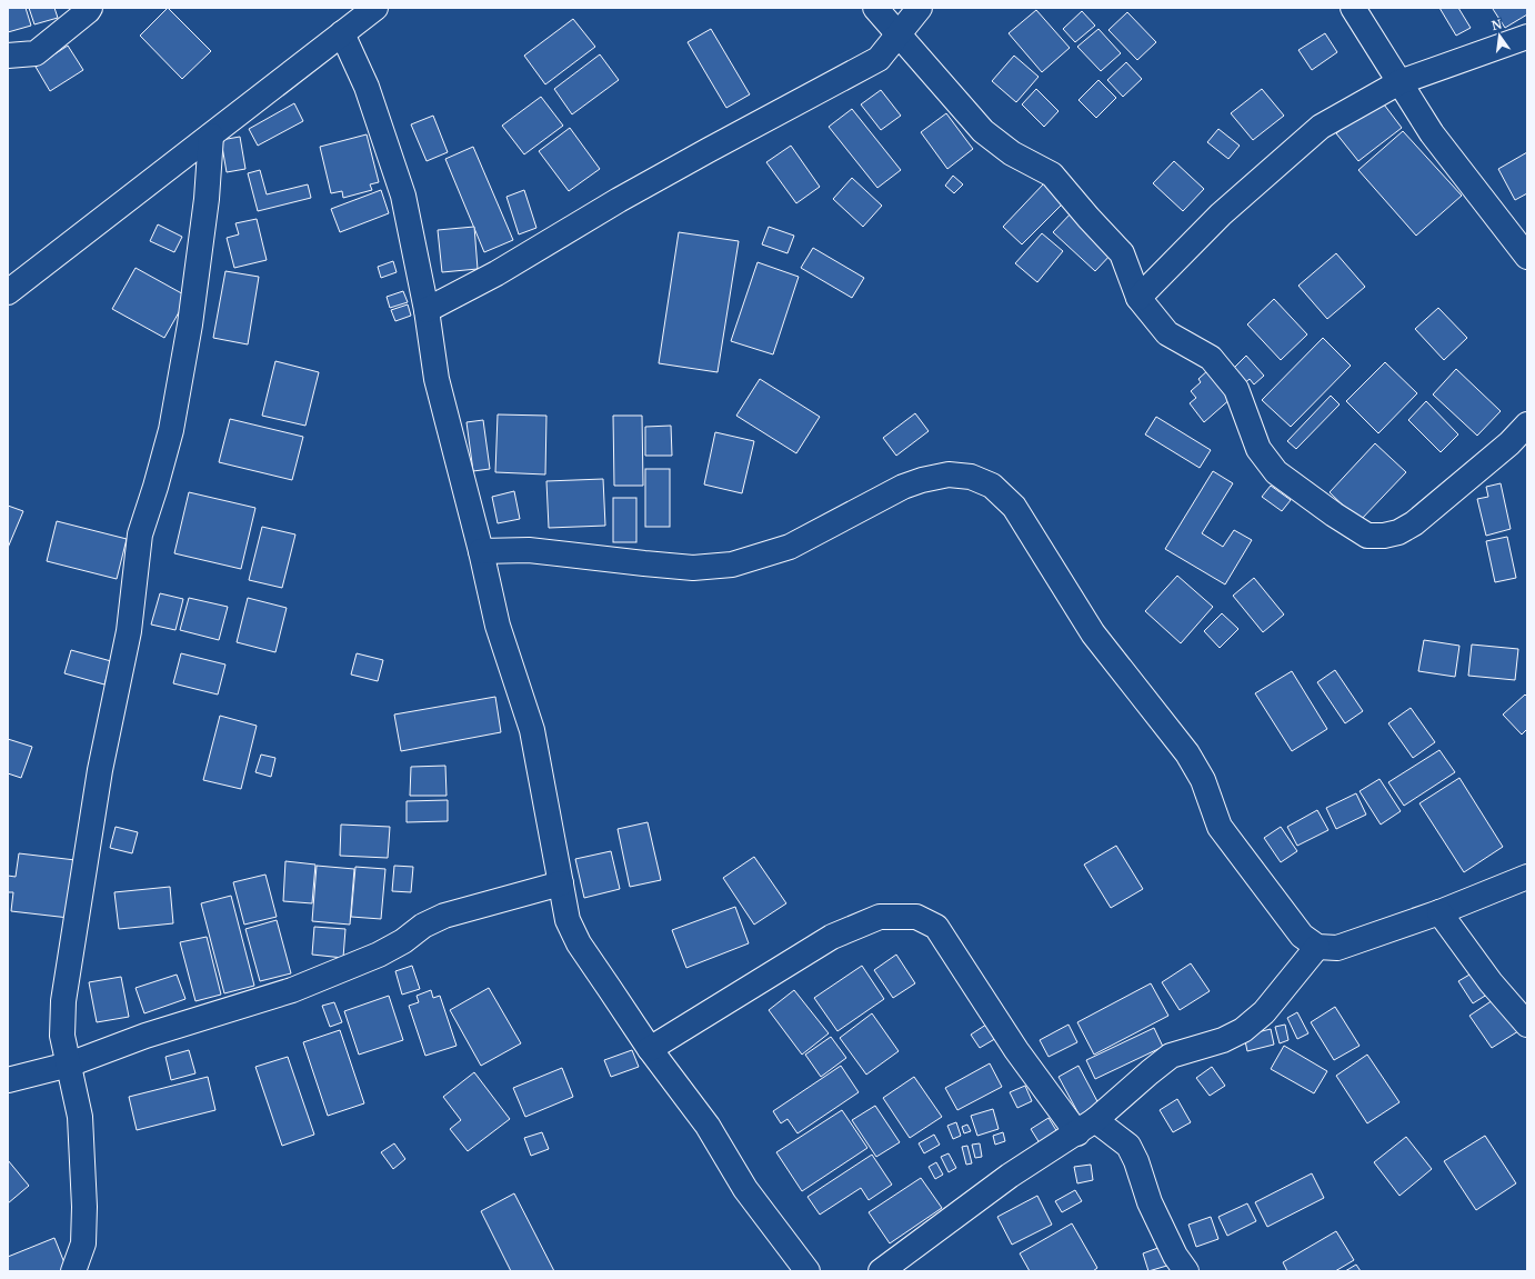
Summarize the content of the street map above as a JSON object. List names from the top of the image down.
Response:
{
  "north": "top"
}
